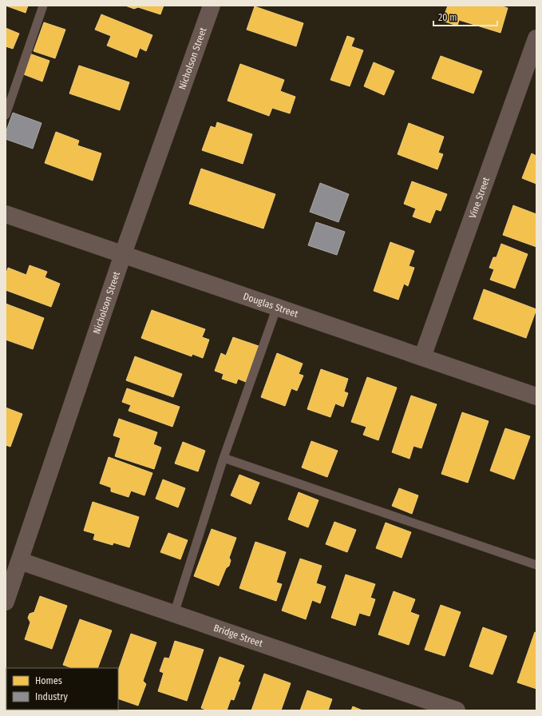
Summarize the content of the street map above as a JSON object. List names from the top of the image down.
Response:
{
  "streets": {
    "street": [
      "Nicholson Street",
      "Vine Street",
      "Douglas Street",
      "Bridge Street"
    ]
  },
  "crossings": [
    ["Nicholson Street", "Douglas Street"],
    ["Nicholson Street", "Bridge Street"],
    ["Vine Street", "Douglas Street"]
  ],
  "legend": ["Homes", "Industry"],
  "scale_bar": "20 m"
}
